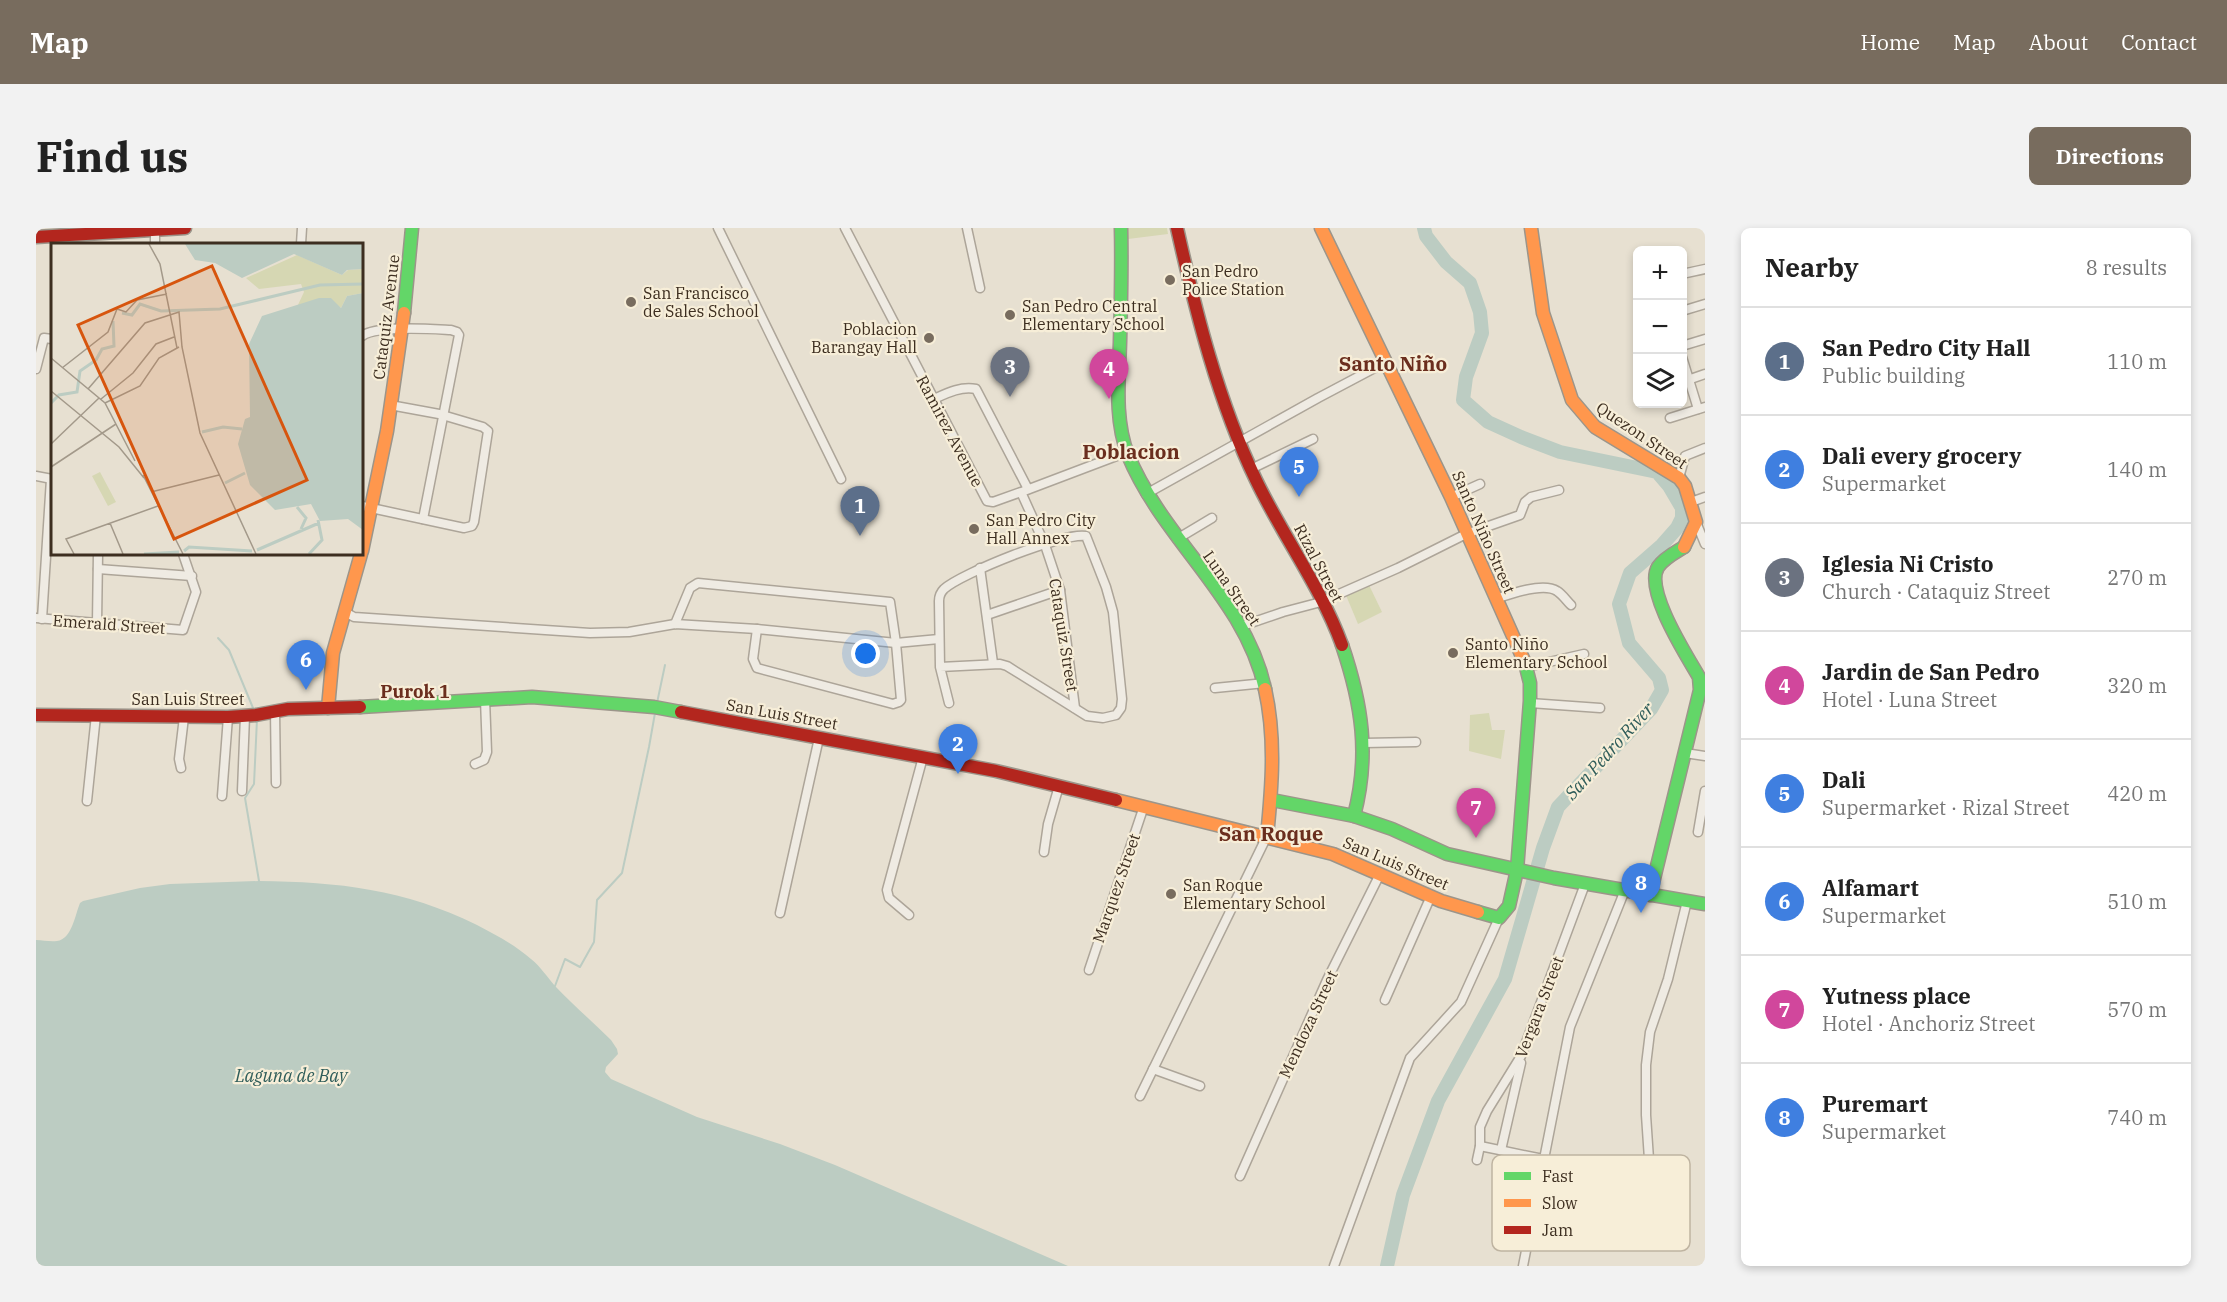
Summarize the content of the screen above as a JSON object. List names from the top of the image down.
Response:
{
  "streets": {
    "main road": [
      "Cataquiz Avenue",
      "Quezon Street",
      "Santo Niño Street",
      "Rizal Street",
      "Luna Street",
      "San Luis Street"
    ],
    "street": [
      "Ramirez Avenue",
      "Emerald Street",
      "Cataquiz Street",
      "Marquez Street",
      "Vergara Street",
      "Mendoza Street"
    ]
  },
  "crossings": [
    ["Cataquiz Avenue", "San Luis Street"],
    ["Ramirez Avenue", "Cataquiz Street"],
    ["Santo Niño Street", "San Luis Street"],
    ["Luna Street", "San Luis Street"],
    ["San Luis Street", "Marquez Street"],
    ["San Luis Street", "Mendoza Street"]
  ],
  "districts": [
    "Santo Niño",
    "Poblacion",
    "Purok 1",
    "San Roque"
  ],
  "water": ["San Pedro River", "Laguna de Bay"],
  "places": [
    "San Pedro Police Station",
    "San Francisco de Sales School",
    "San Pedro Central Elementary School",
    "Poblacion Barangay Hall",
    "San Pedro City Hall Annex",
    "Santo Niño Elementary School",
    "San Roque Elementary School"
  ],
  "legend": ["Fast", "Slow", "Jam"],
  "page": {
    "header": "Map",
    "nav": [
      "Home",
      "Map",
      "About",
      "Contact"
    ],
    "buttons": "Directions",
    "title": "Find us",
    "heading": ["Nearby", "8 results"],
    "map_buttons": ["+", "−"],
    "list": [
      {
        "mark": "1",
        "name": "San Pedro City Hall",
        "note": "Public building",
        "value": "110 m"
      },
      {
        "mark": "2",
        "name": "Dali every grocery",
        "note": "Supermarket",
        "value": "140 m"
      },
      {
        "mark": "3",
        "name": "Iglesia Ni Cristo",
        "note": "Church · Cataquiz Street",
        "value": "270 m"
      },
      {
        "mark": "4",
        "name": "Jardin de San Pedro",
        "note": "Hotel · Luna Street",
        "value": "320 m"
      },
      {
        "mark": "5",
        "name": "Dali",
        "note": "Supermarket · Rizal Street",
        "value": "420 m"
      },
      {
        "mark": "6",
        "name": "Alfamart",
        "note": "Supermarket",
        "value": "510 m"
      },
      {
        "mark": "7",
        "name": "Yutness place",
        "note": "Hotel · Anchoriz Street",
        "value": "570 m"
      },
      {
        "mark": "8",
        "name": "Puremart",
        "note": "Supermarket",
        "value": "740 m"
      }
    ],
    "pins": [
      "3",
      "4",
      "5",
      "1",
      "6",
      "2",
      "7",
      "8"
    ]
  }
}
